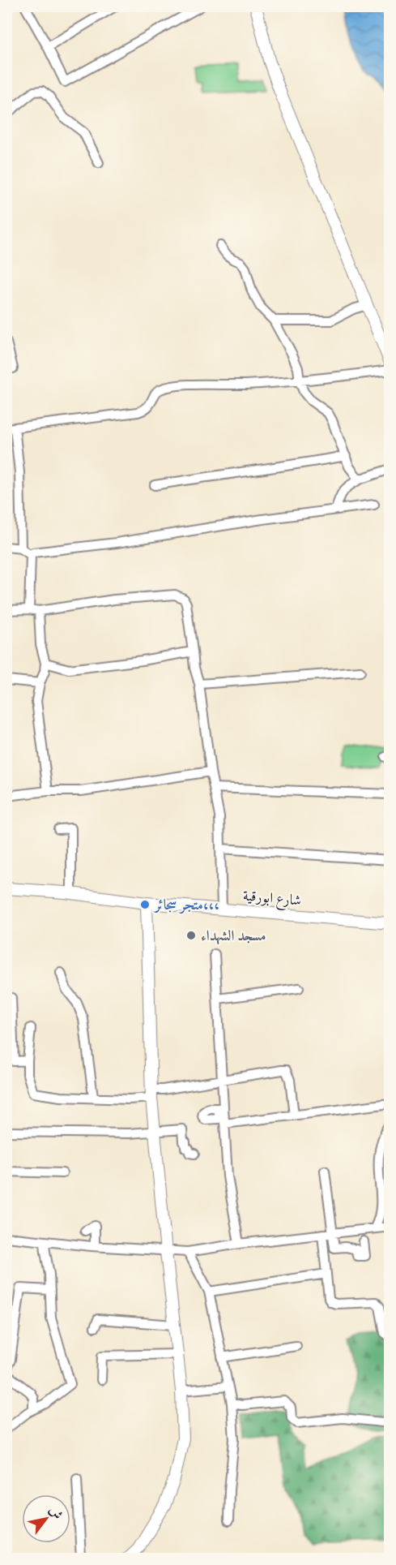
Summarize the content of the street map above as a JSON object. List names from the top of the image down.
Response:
{
  "streets": {
    "main road": ["شارع ابورقية"]
  },
  "places": ["متجر سجائر،،،", "مسجد الشهداء"],
  "north": "top right"
}
